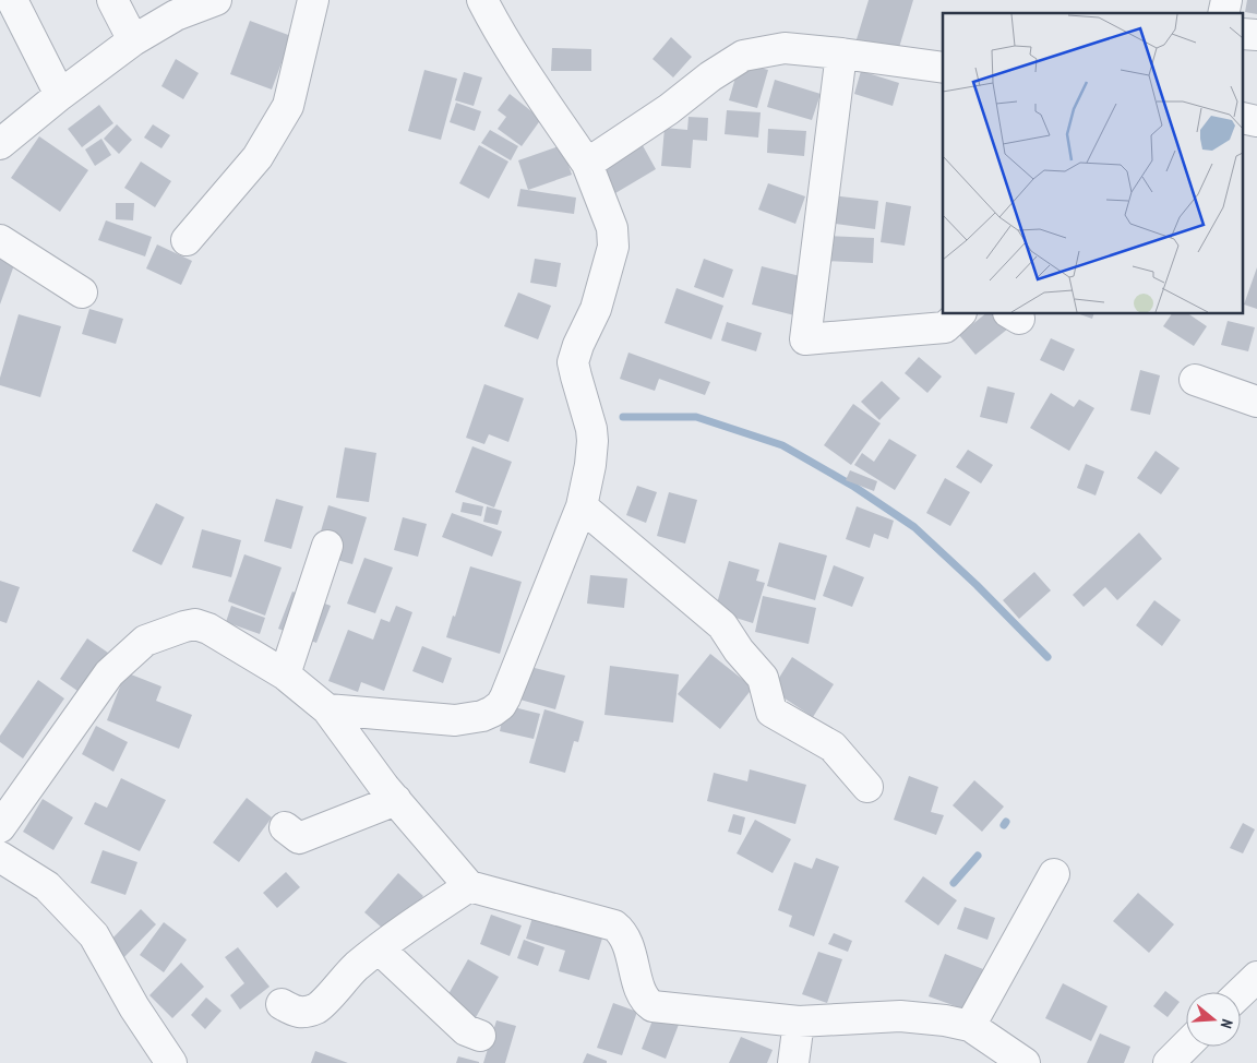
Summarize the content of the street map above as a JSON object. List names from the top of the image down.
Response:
{
  "north": "right"
}
